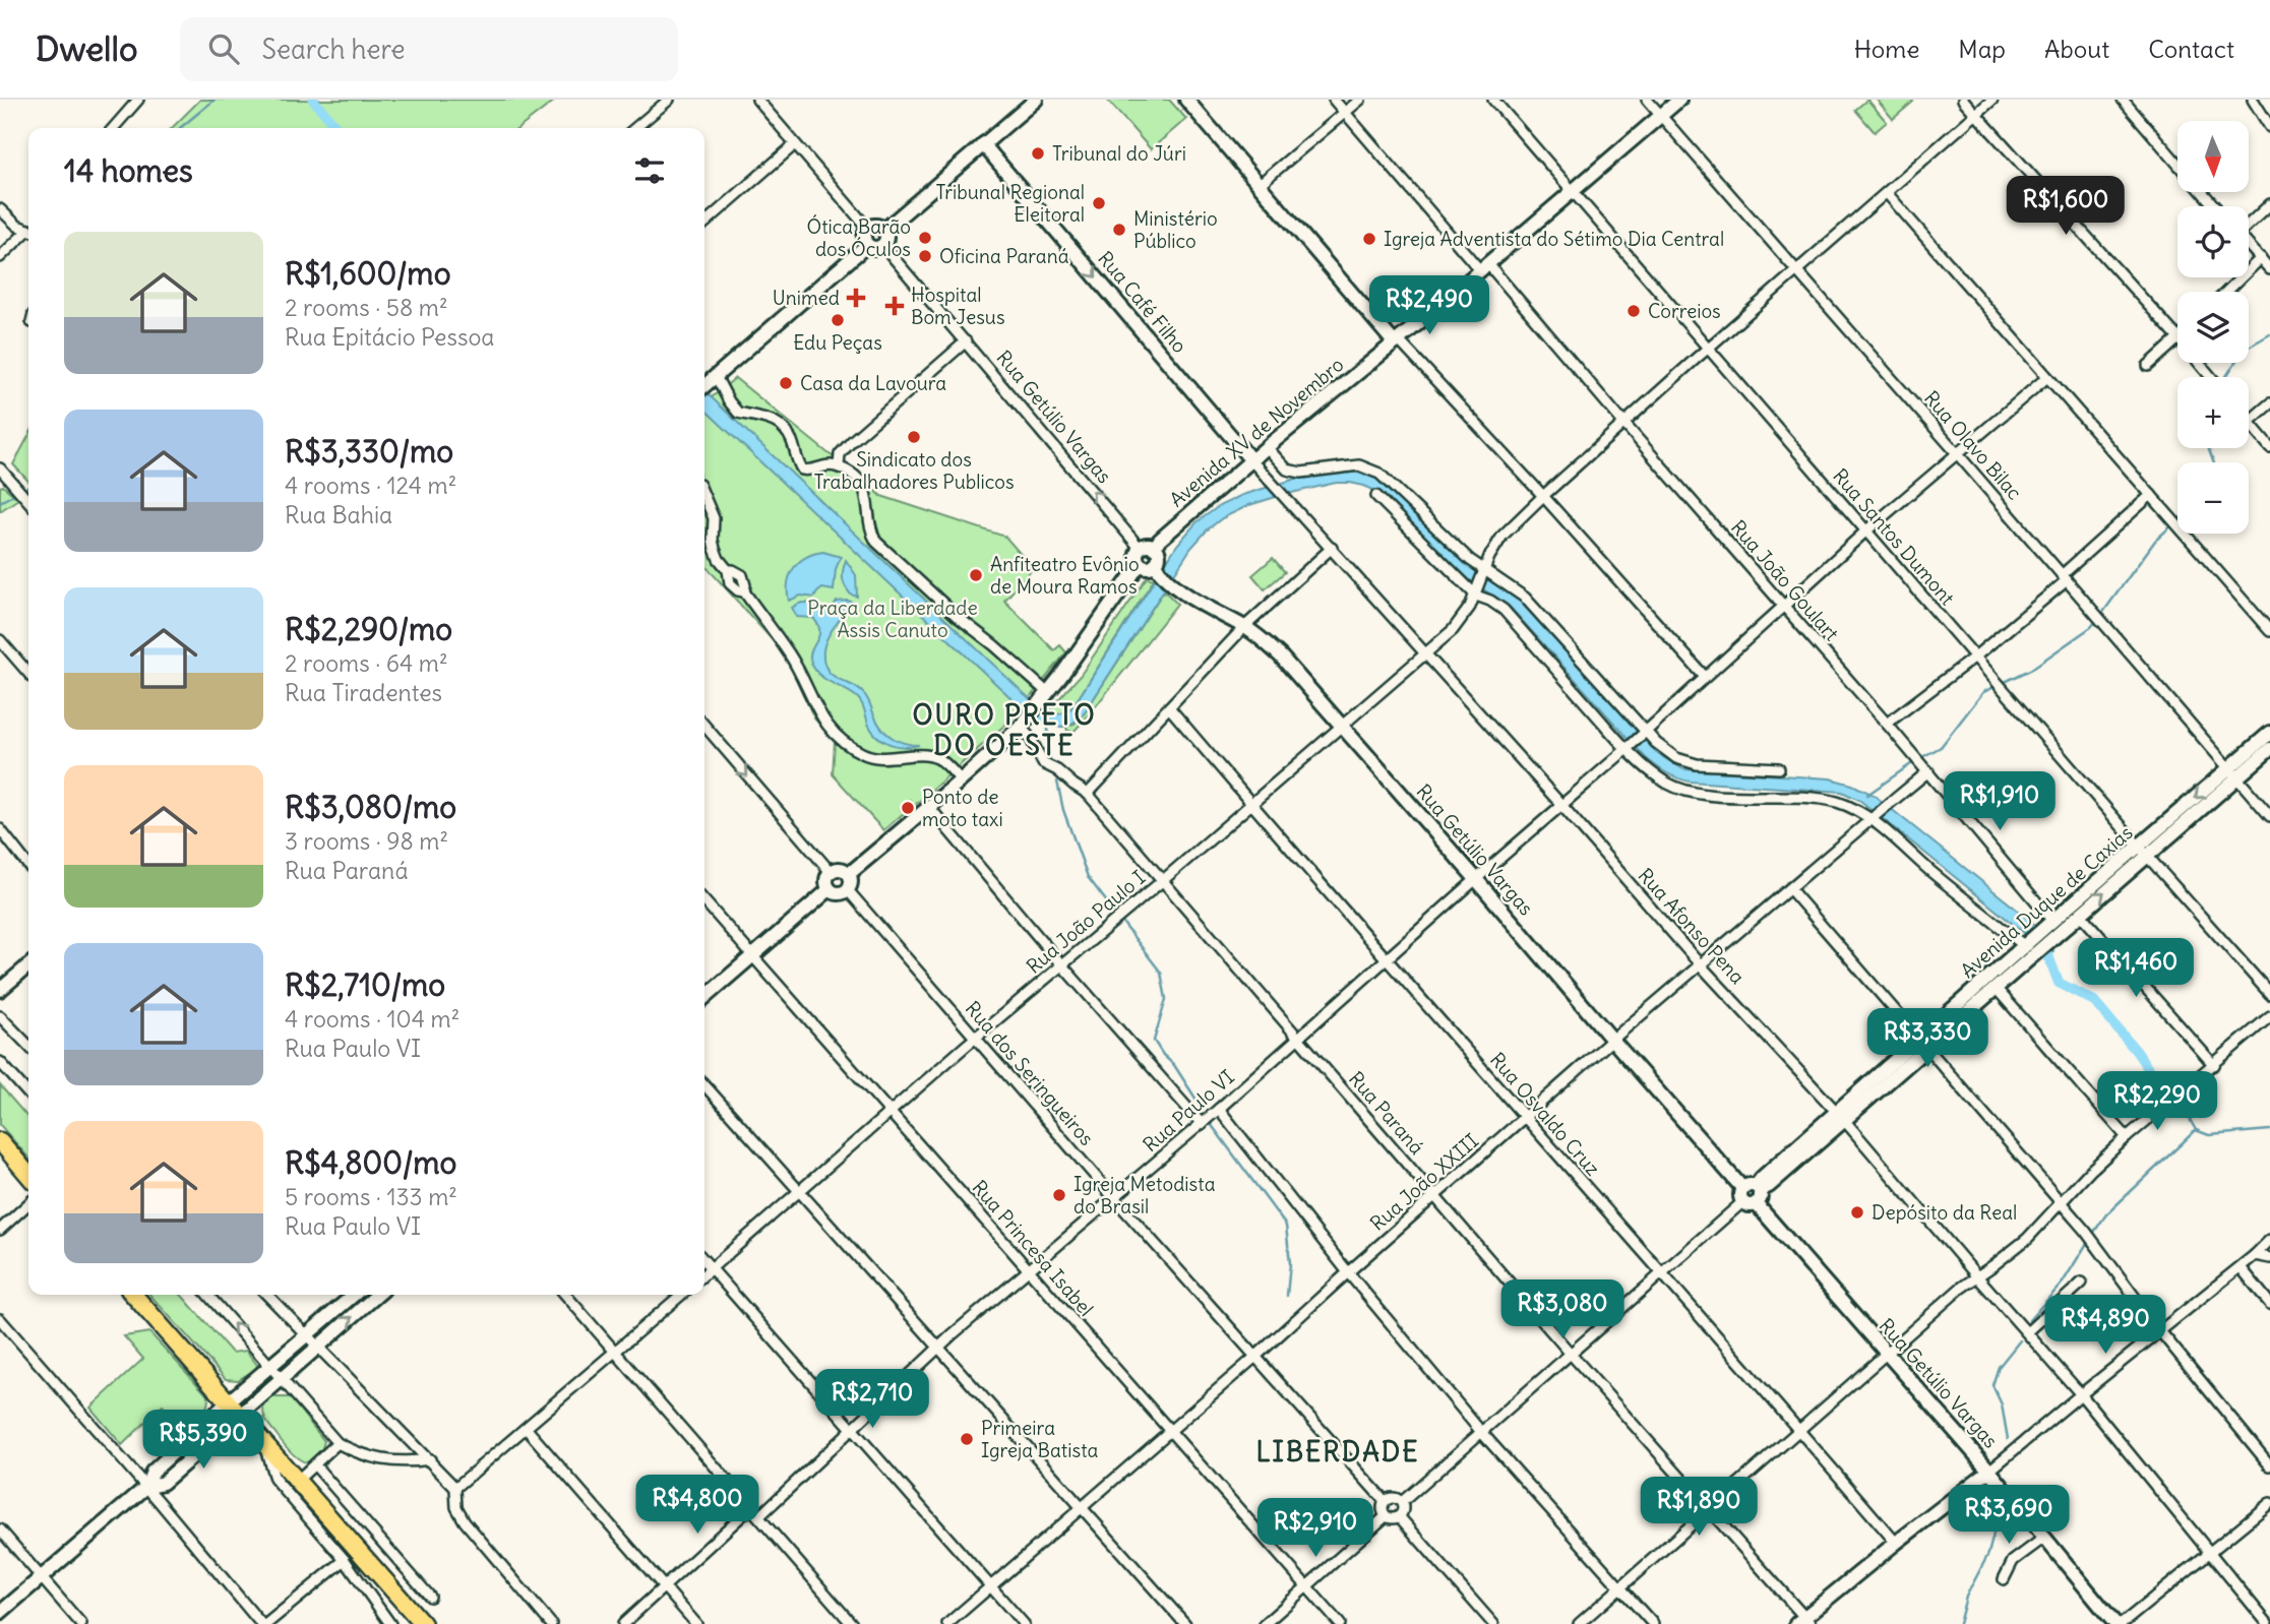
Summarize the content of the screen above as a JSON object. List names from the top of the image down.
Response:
{
  "streets": {
    "street": [
      "Rua Café Filho",
      "Rua Getúlio Vargas",
      "Avenida XV de Novembro",
      "Rua Olavo Bilac",
      "Rua Santos Dumont",
      "Rua João Goulart",
      "Avenida Duque de Caxias",
      "Rua João Paulo I",
      "Rua Afonso Pena",
      "Rua dos Seringueiros",
      "Rua Paulo VI",
      "Rua Paraná",
      "Rua Osvaldo Cruz",
      "Rua João XXIII",
      "Rua Princesa Isabel"
    ]
  },
  "crossings": [
    ["Rua Café Filho", "Avenida XV de Novembro"],
    ["Rua Café Filho", "Rua Afonso Pena"],
    ["Rua Getúlio Vargas", "Avenida XV de Novembro"],
    ["Rua Getúlio Vargas", "Avenida Duque de Caxias"],
    ["Rua Getúlio Vargas", "Rua João Paulo I"],
    ["Rua Getúlio Vargas", "Rua Paulo VI"],
    ["Rua Getúlio Vargas", "Rua João XXIII"],
    ["Avenida XV de Novembro", "Rua Olavo Bilac"],
    ["Avenida XV de Novembro", "Rua Santos Dumont"],
    ["Avenida XV de Novembro", "Rua João Goulart"],
    ["Rua Olavo Bilac", "Avenida Duque de Caxias"],
    ["Rua Olavo Bilac", "Rua João Paulo I"],
    ["Rua Olavo Bilac", "Rua Paulo VI"],
    ["Rua Santos Dumont", "Avenida Duque de Caxias"],
    ["Rua Santos Dumont", "Rua João Paulo I"],
    ["Rua Santos Dumont", "Rua Paulo VI"],
    ["Rua João Goulart", "Avenida Duque de Caxias"],
    ["Rua João Goulart", "Rua João Paulo I"],
    ["Rua João Goulart", "Rua Paulo VI"],
    ["Rua João Goulart", "Rua João XXIII"],
    ["Avenida Duque de Caxias", "Rua Afonso Pena"],
    ["Avenida Duque de Caxias", "Rua dos Seringueiros"],
    ["Avenida Duque de Caxias", "Rua Paraná"],
    ["Avenida Duque de Caxias", "Rua Osvaldo Cruz"],
    ["Rua João Paulo I", "Rua Afonso Pena"],
    ["Rua João Paulo I", "Rua dos Seringueiros"],
    ["Rua João Paulo I", "Rua Paraná"],
    ["Rua João Paulo I", "Rua Osvaldo Cruz"],
    ["Rua João Paulo I", "Rua Princesa Isabel"],
    ["Rua Afonso Pena", "Rua Paulo VI"],
    ["Rua Afonso Pena", "Rua João XXIII"],
    ["Rua dos Seringueiros", "Rua Paulo VI"],
    ["Rua dos Seringueiros", "Rua João XXIII"],
    ["Rua Paulo VI", "Rua Paraná"],
    ["Rua Paulo VI", "Rua Osvaldo Cruz"],
    ["Rua Paulo VI", "Rua Princesa Isabel"],
    ["Rua Paraná", "Rua João XXIII"],
    ["Rua Osvaldo Cruz", "Rua João XXIII"],
    ["Rua João XXIII", "Rua Princesa Isabel"]
  ],
  "one_way": ["Rua Café Filho"],
  "districts": ["OURO PRETO DO OESTE", "LIBERDADE"],
  "parks": ["Praça da Liberdade Assis Canuto"],
  "places": {
    "other": [
      "Tribunal do Júri",
      "Tribunal Regional Eleitoral",
      "Ministério Público",
      "Ótica Barão dos Óculos",
      "Igreja Adventista do Sétimo Dia Central",
      "Oficina Paraná",
      "Correios",
      "Edu Peças",
      "Casa da Lavoura",
      "Sindicato dos Trabalhadores Publicos",
      "Anfiteatro Evônio de Moura Ramos",
      "Ponto de moto taxi",
      "Igreja Metodista do Brasil",
      "Depósito da Real",
      "Primeira Igreja Batista"
    ],
    "health": ["Unimed", "Hospital Bom Jesus"]
  },
  "north": "bottom",
  "page": {
    "header": "Dwello",
    "search": "Search here",
    "nav": [
      "Home",
      "Map",
      "About",
      "Contact"
    ],
    "map_buttons": ["+", "−"],
    "heading": "14 homes",
    "price": [
      "R$1,600",
      "R$2,490",
      "R$1,910",
      "R$1,460",
      "R$3,330",
      "R$2,290",
      "R$3,080",
      "R$4,890",
      "R$2,710",
      "R$5,390",
      "R$4,800",
      "R$1,890",
      "R$3,690",
      "R$2,910"
    ],
    "list": [
      {
        "name": "R$1,600/mo",
        "note": "2 rooms · 58 m² · Rua Epitácio Pessoa"
      },
      {
        "name": "R$3,330/mo",
        "note": "4 rooms · 124 m² · Rua Bahia"
      },
      {
        "name": "R$2,290/mo",
        "note": "2 rooms · 64 m² · Rua Tiradentes"
      },
      {
        "name": "R$3,080/mo",
        "note": "3 rooms · 98 m² · Rua Paraná"
      },
      {
        "name": "R$2,710/mo",
        "note": "4 rooms · 104 m² · Rua Paulo VI"
      },
      {
        "name": "R$4,800/mo",
        "note": "5 rooms · 133 m² · Rua Paulo VI"
      }
    ]
  }
}
